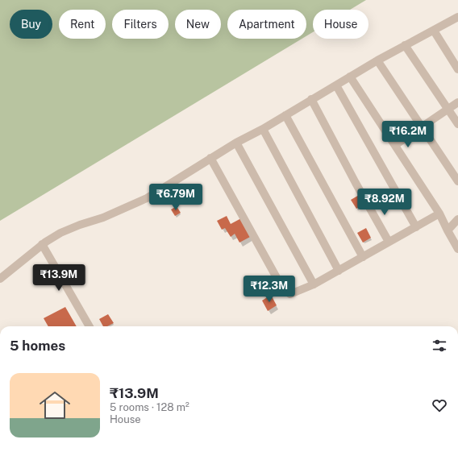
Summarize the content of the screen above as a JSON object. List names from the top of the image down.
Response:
{
  "page": {
    "chip": [
      "Buy",
      "Rent",
      "Filters",
      "New",
      "Apartment",
      "House"
    ],
    "price": [
      "₹16.2M",
      "₹6.79M",
      "₹8.92M",
      "₹13.9M",
      "₹12.3M"
    ],
    "heading": "5 homes",
    "list": [
      {
        "name": "₹13.9M",
        "note": "5 rooms · 128 m² · House"
      }
    ]
  }
}
